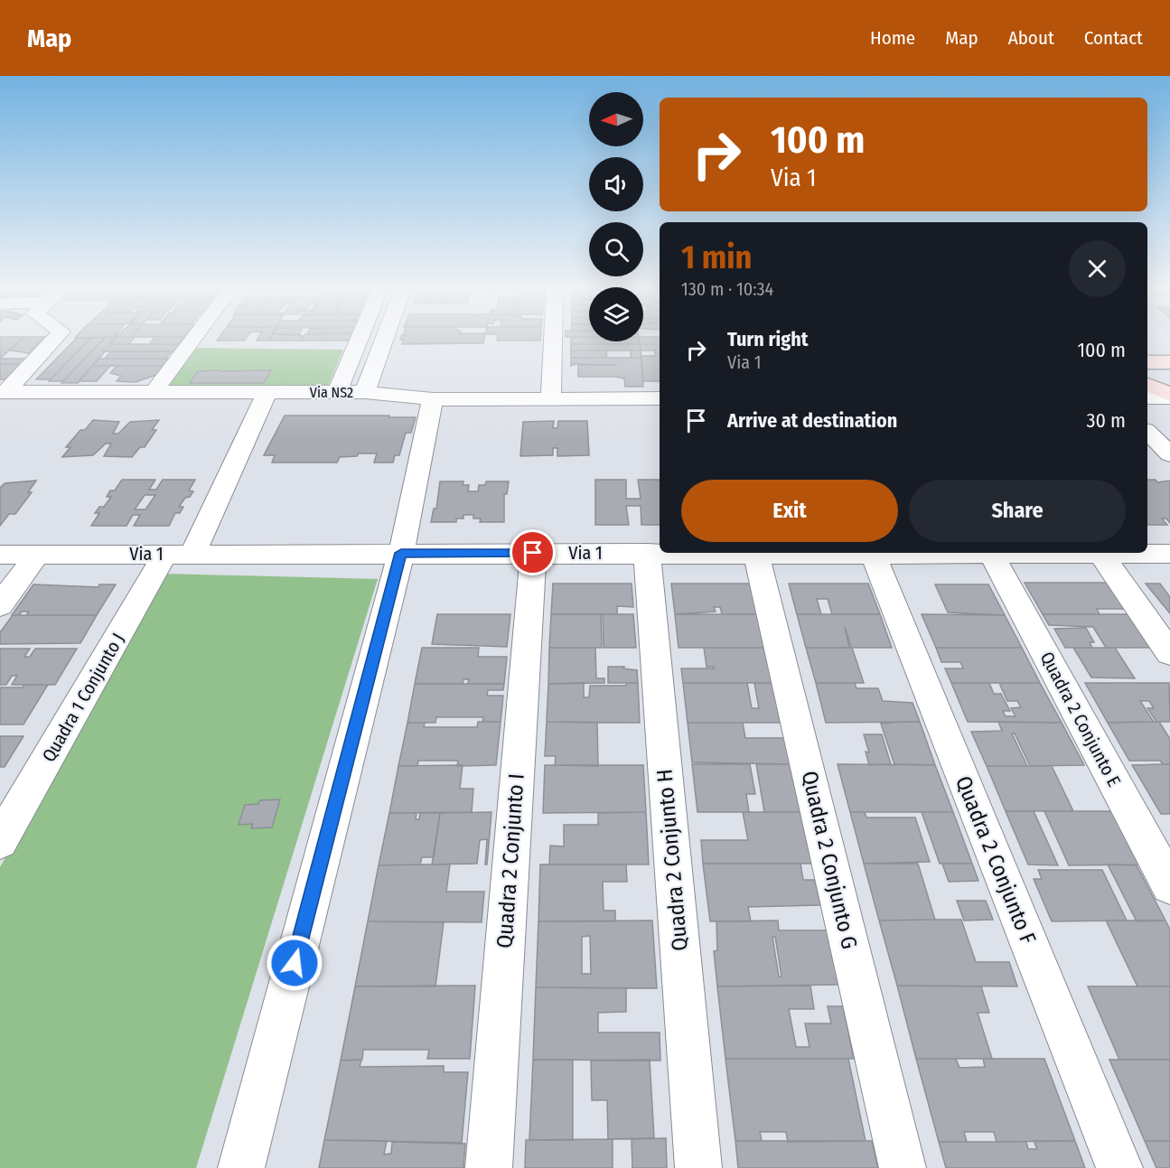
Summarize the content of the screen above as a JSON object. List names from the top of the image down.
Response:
{
  "streets": {
    "street": [
      "Via NS2",
      "Via 1",
      "Quadra 1 Conjunto J",
      "Quadra 2 Conjunto E",
      "Quadra 2 Conjunto H",
      "Quadra 2 Conjunto G",
      "Quadra 2 Conjunto F",
      "Quadra 2 Conjunto I"
    ]
  },
  "crossings": [
    ["Via NS2", "Quadra 1 Conjunto J"],
    ["Via 1", "Quadra 1 Conjunto J"],
    ["Via 1", "Quadra 2 Conjunto E"],
    ["Via 1", "Quadra 2 Conjunto H"],
    ["Via 1", "Quadra 2 Conjunto I"]
  ],
  "north": "left",
  "page": {
    "header": "Map",
    "nav": [
      "Home",
      "Map",
      "About",
      "Contact"
    ],
    "turn": ["100 m", "Via 1"],
    "heading": ["1 min", "130 m · 10:34"],
    "list": [
      {
        "name": "Turn right",
        "note": "Via 1",
        "value": "100 m"
      },
      {
        "name": "Arrive at destination",
        "value": "30 m"
      }
    ],
    "buttons": ["Exit", "Share"]
  }
}
